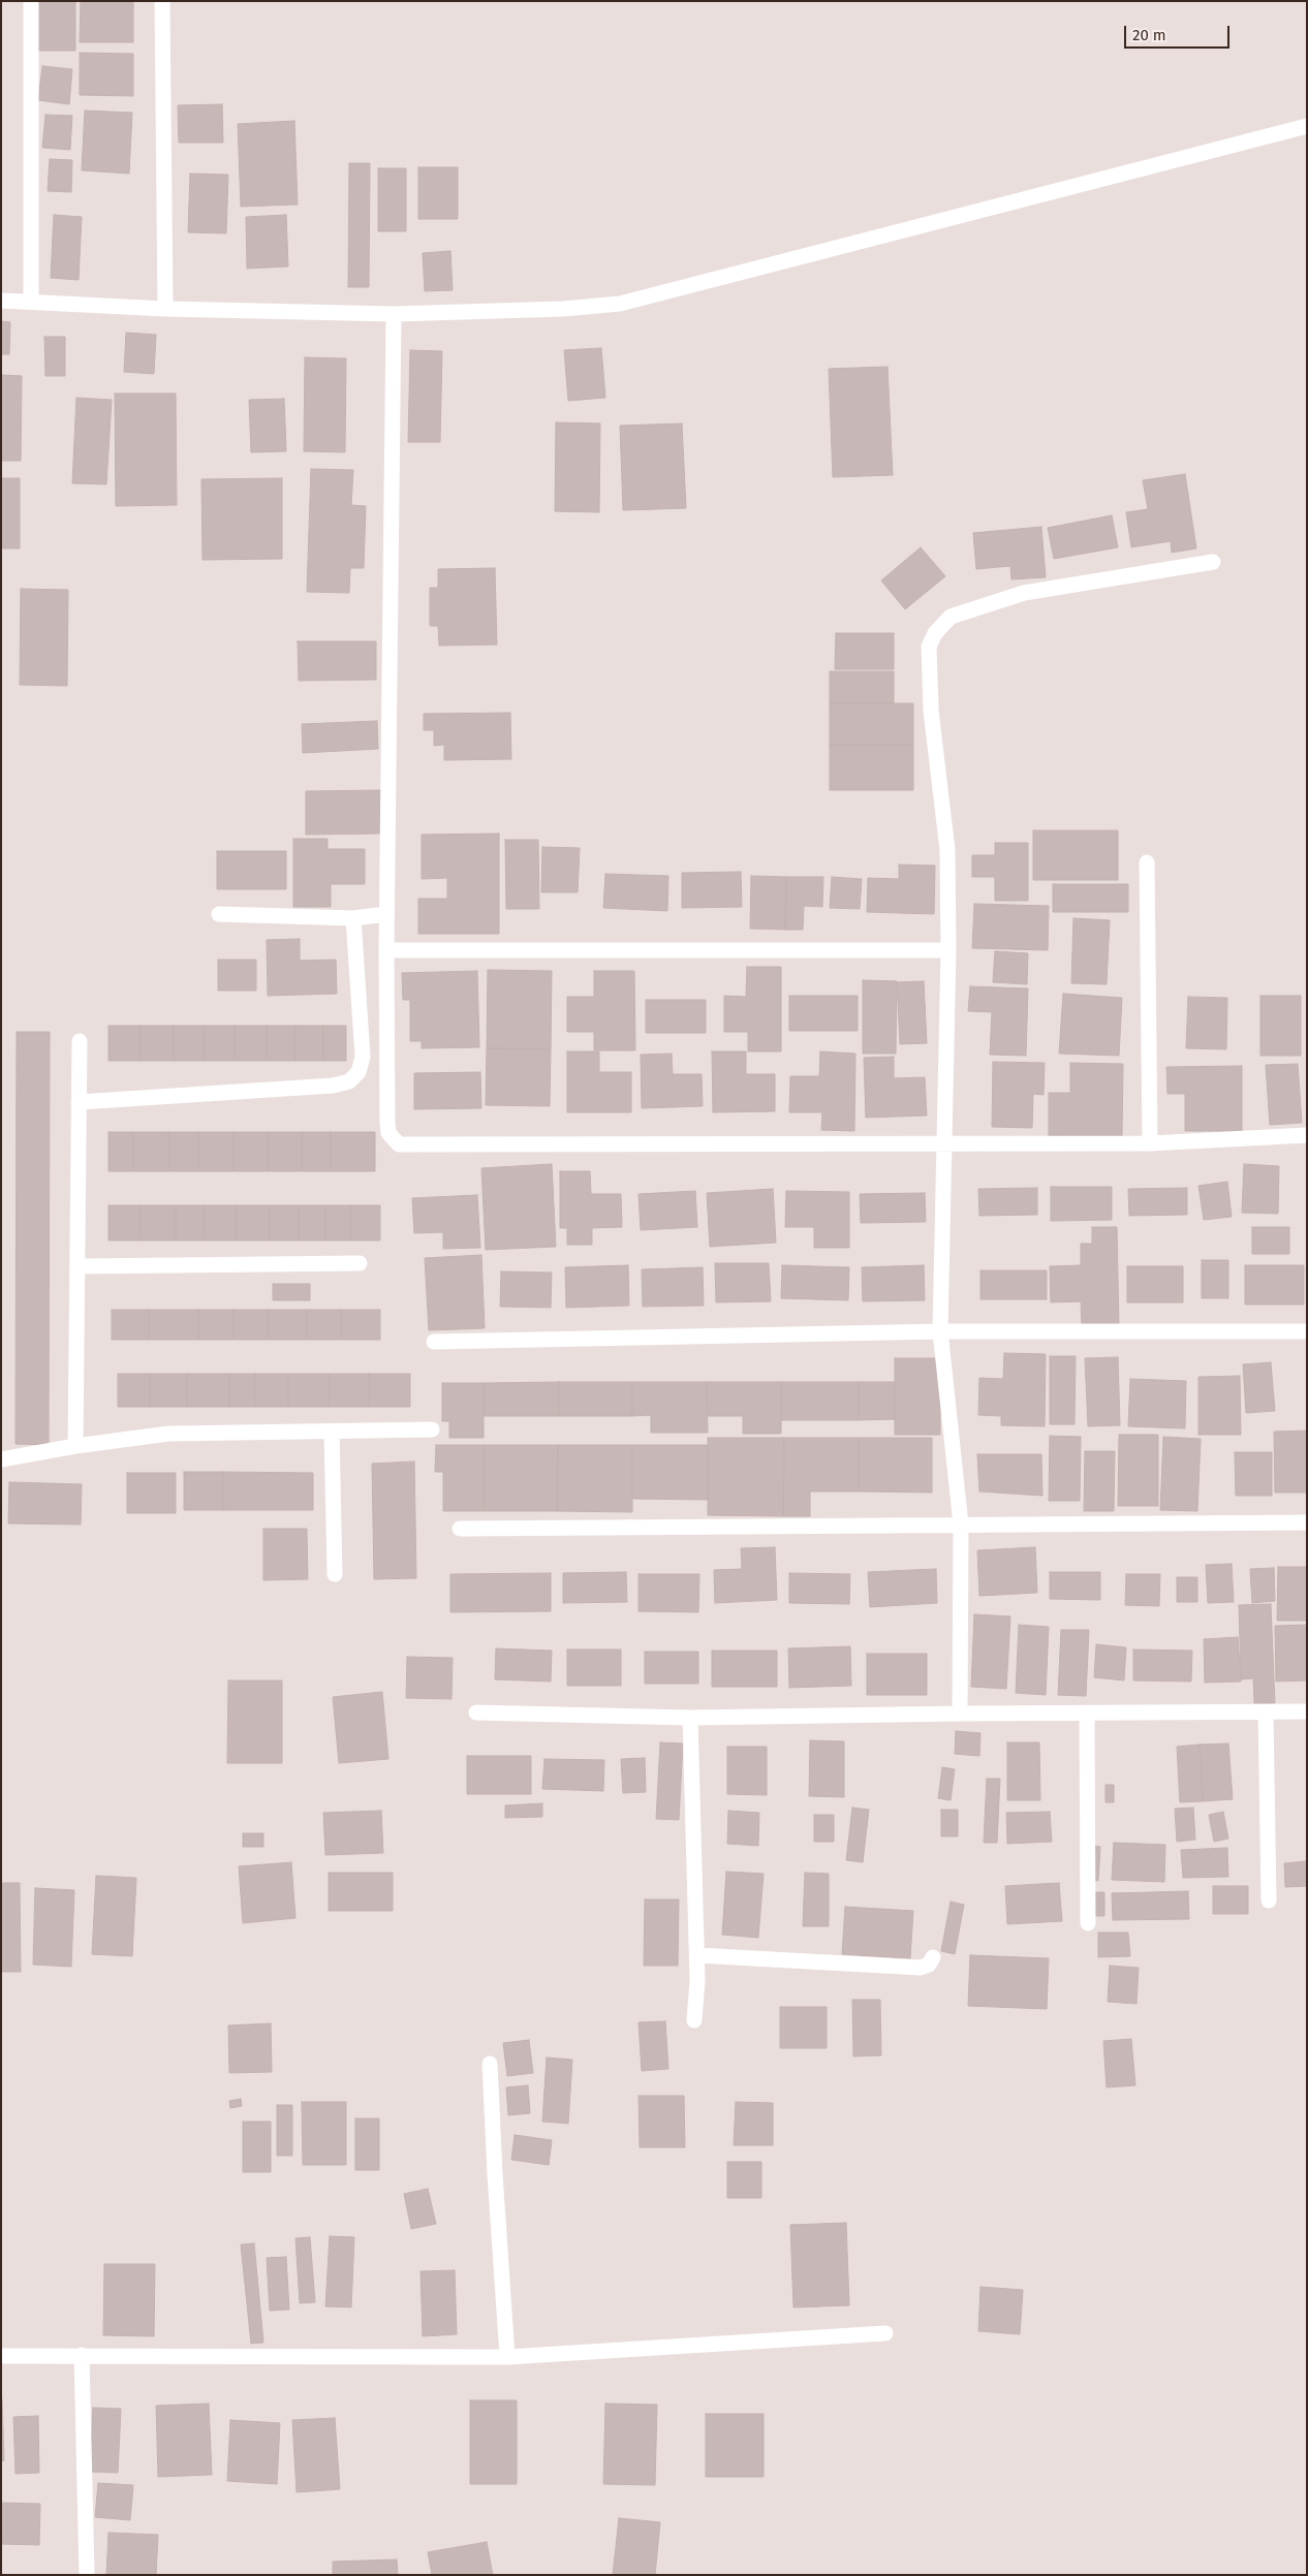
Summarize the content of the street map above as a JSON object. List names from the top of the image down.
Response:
{
  "scale_bar": "20 m"
}
